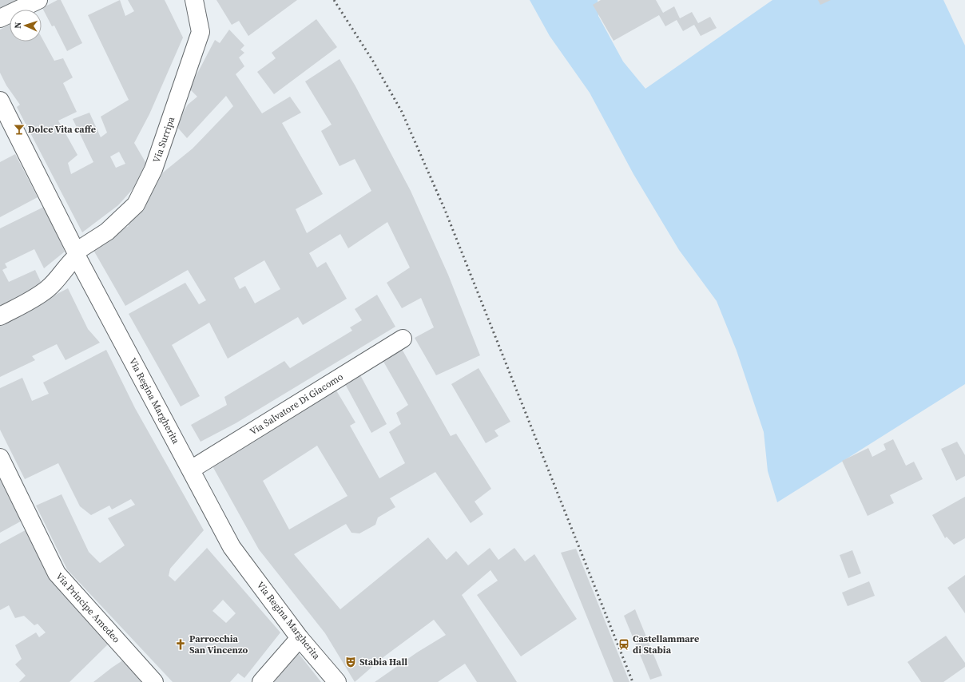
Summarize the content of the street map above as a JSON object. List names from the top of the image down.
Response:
{
  "streets": {
    "street": [
      "Via Surripa",
      "Via Regina Margherita",
      "Via Salvatore Di Giacomo",
      "Via Principe Amedeo"
    ]
  },
  "crossings": [
    ["Via Surripa", "Via Regina Margherita"],
    ["Via Regina Margherita", "Via Salvatore Di Giacomo"]
  ],
  "places": {
    "bar": ["Dolce Vita caffe"],
    "church": ["Parrocchia San Vincenzo"],
    "station": ["Castellammare di Stabia"],
    "theatre": ["Stabia Hall"]
  },
  "north": "left"
}
